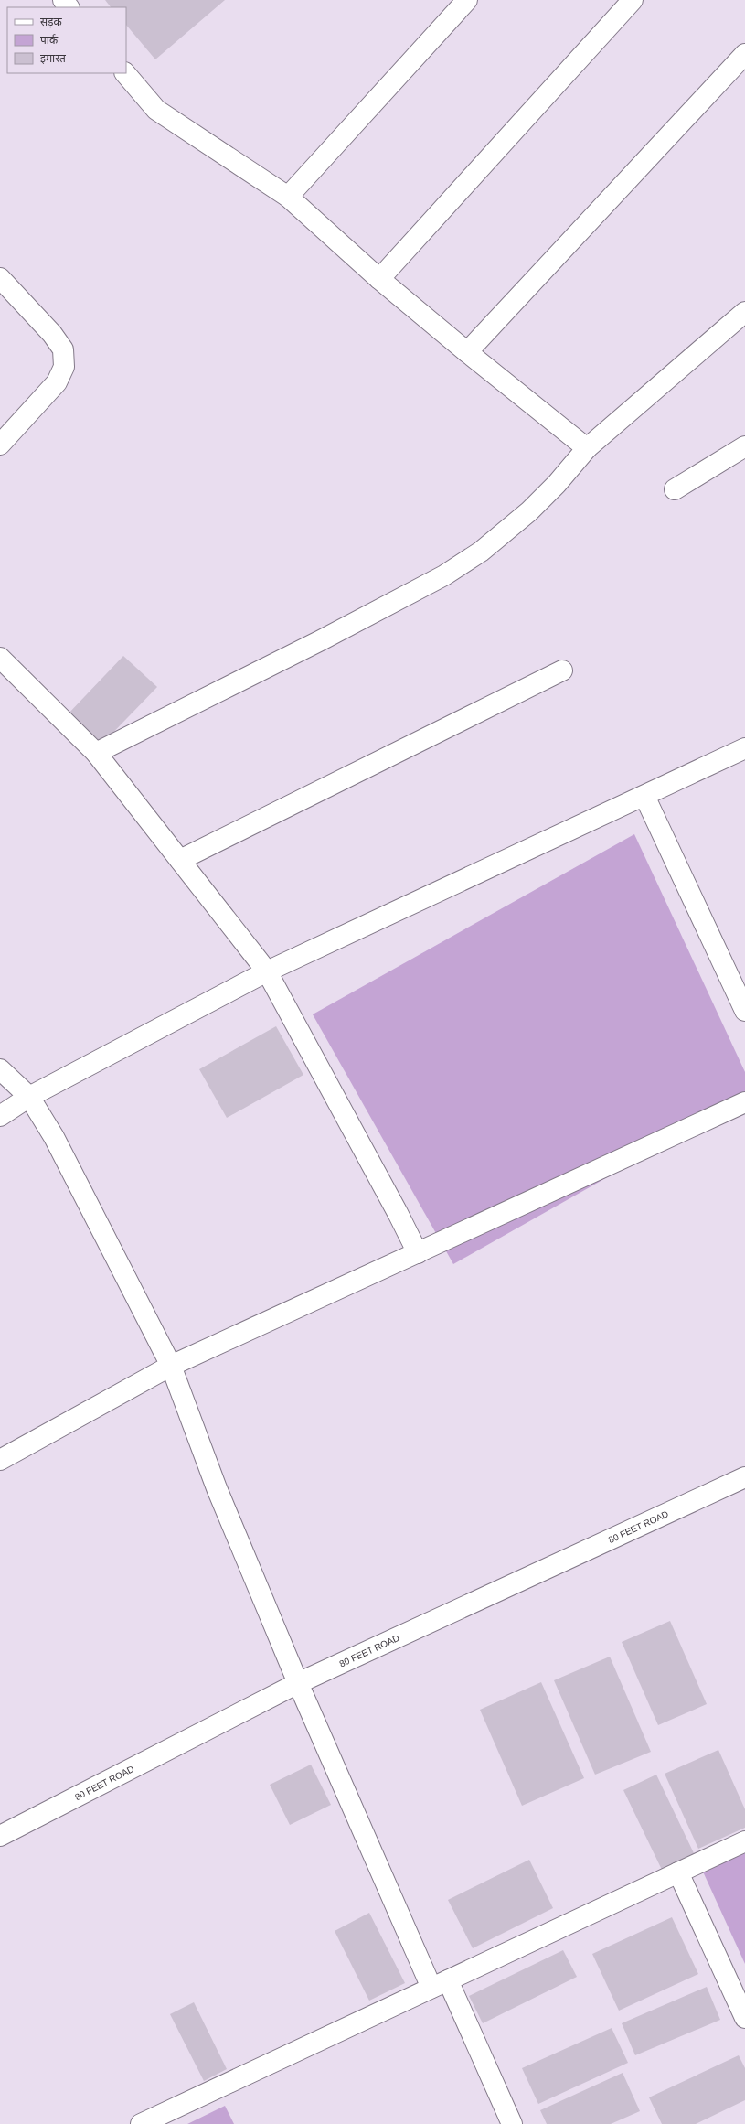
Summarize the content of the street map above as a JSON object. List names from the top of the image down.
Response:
{
  "streets": {
    "street": ["80 FEET ROAD"]
  },
  "legend": ["सड़क", "पार्क", "इमारत"]
}
